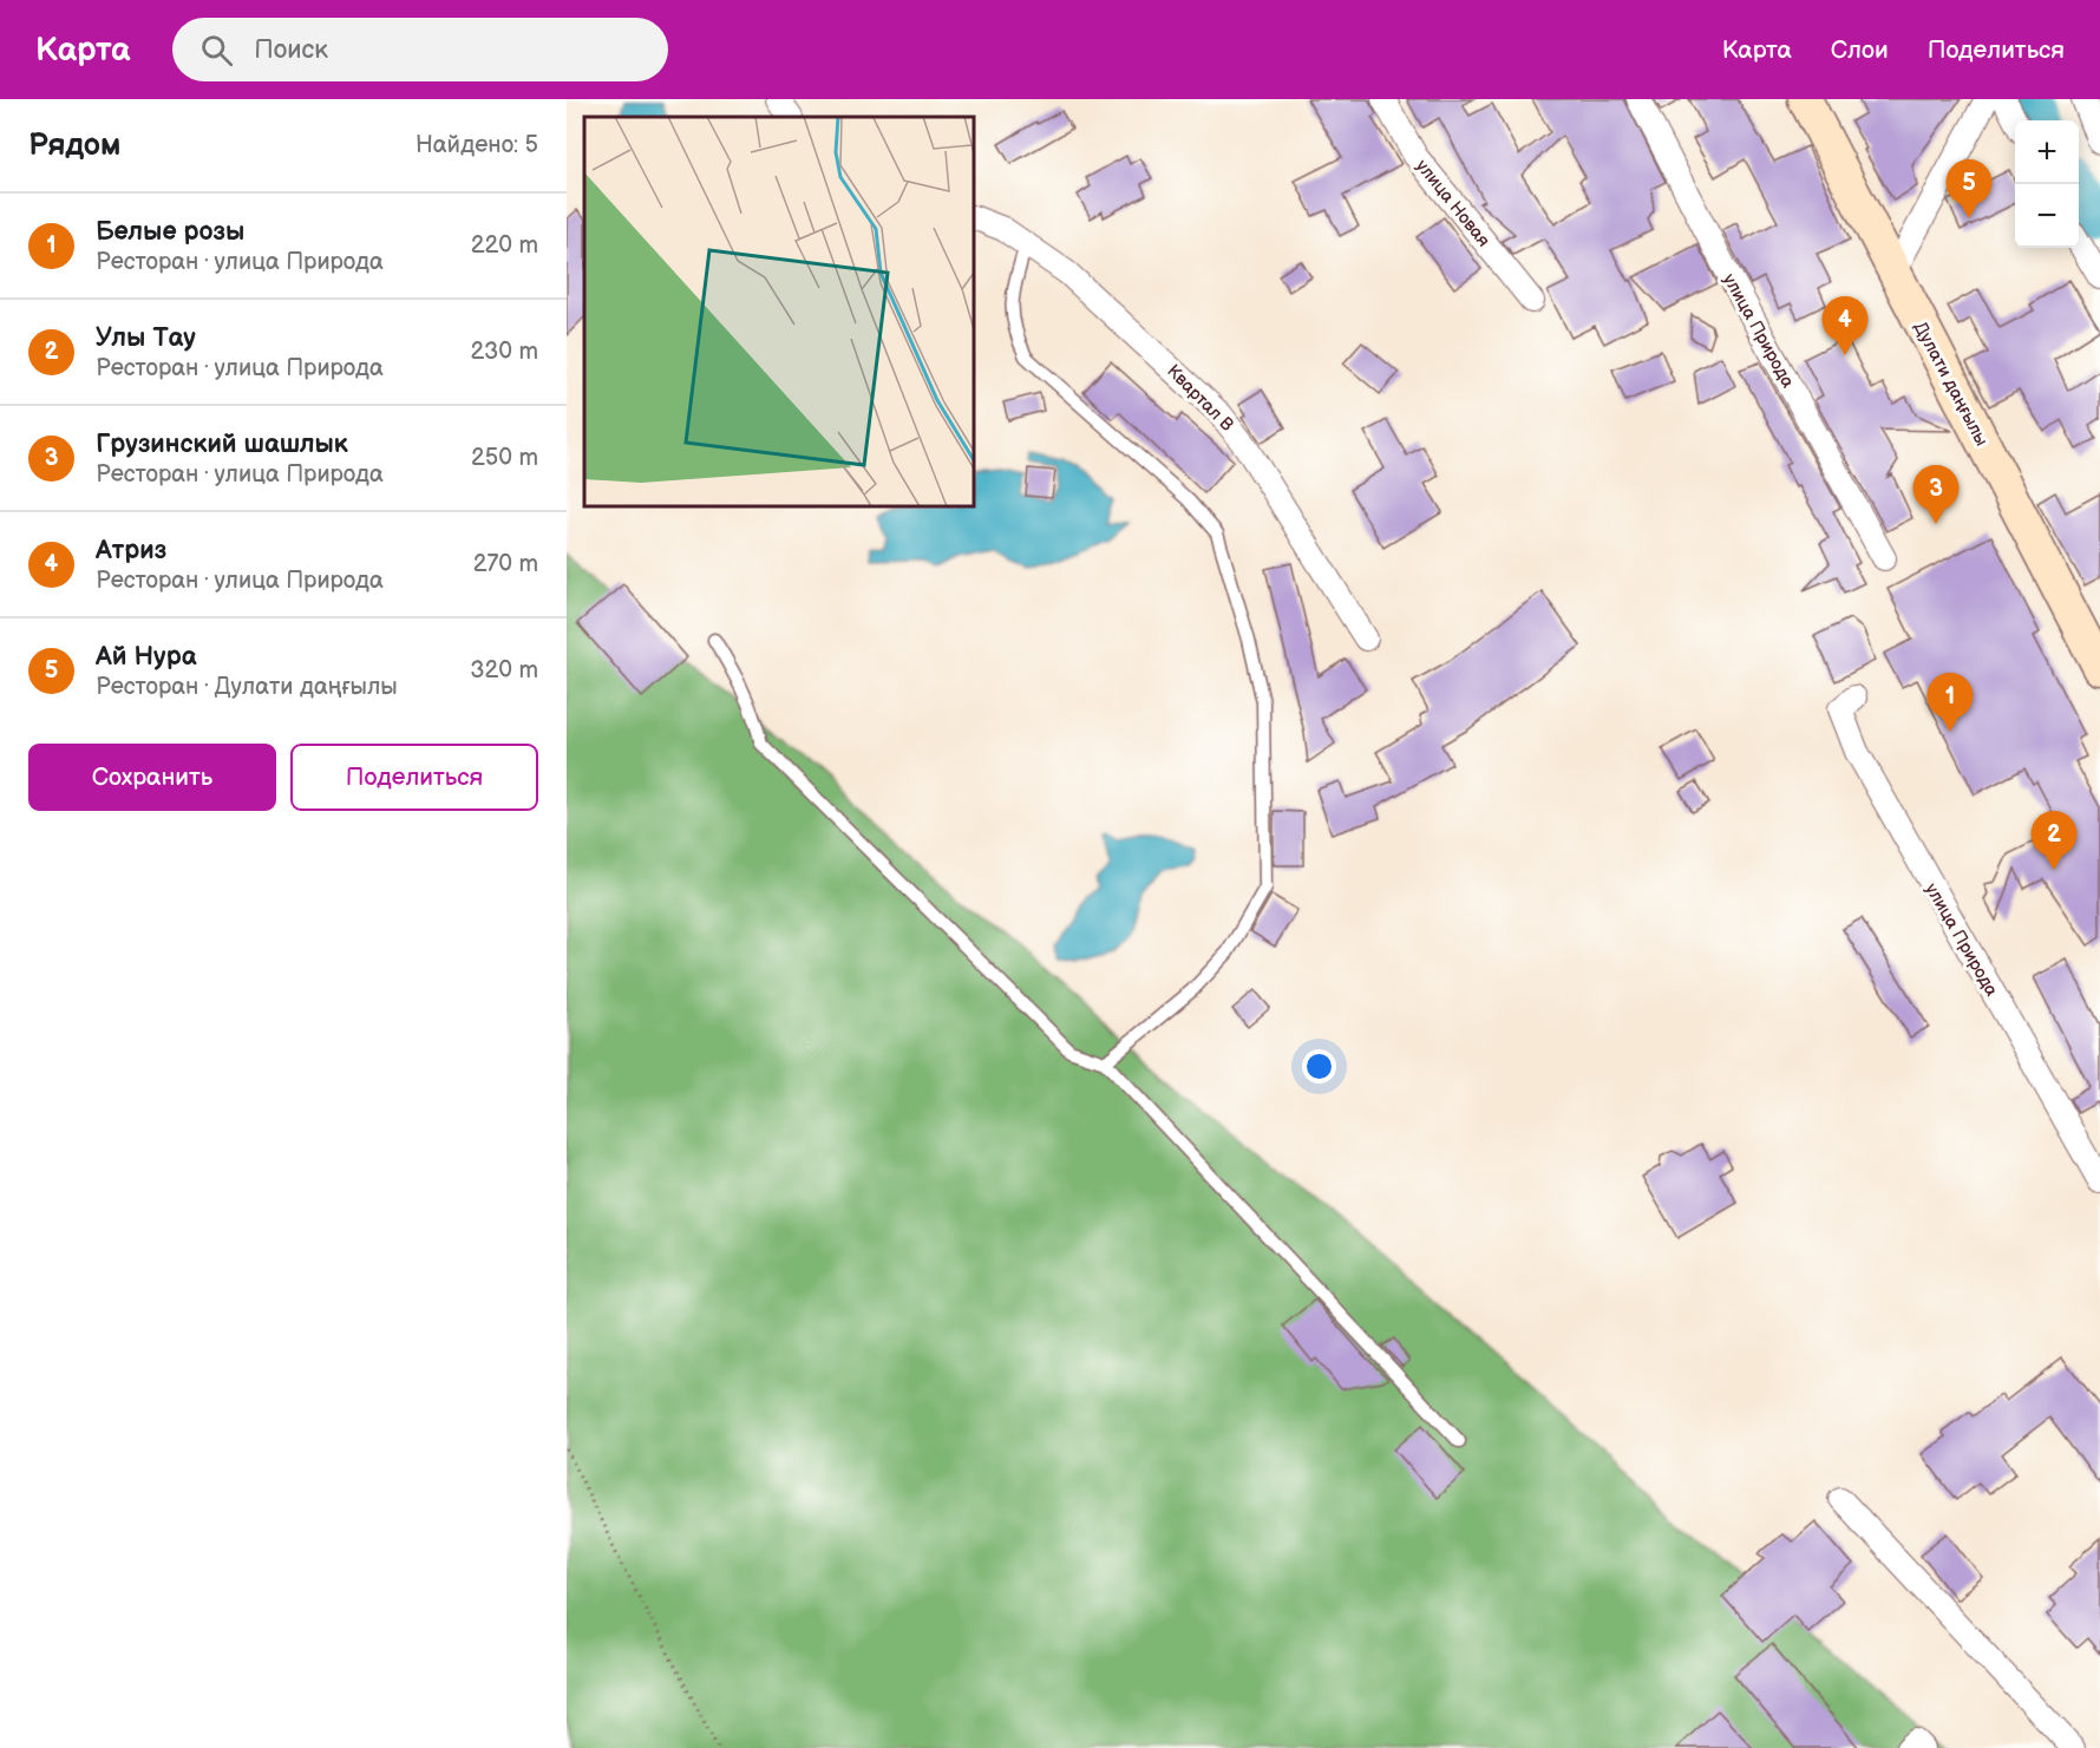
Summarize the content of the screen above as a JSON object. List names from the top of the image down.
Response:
{
  "streets": {
    "main road": ["Дулати даңғылы"],
    "street": ["улица Новая", "улица Природа", "Квартал В"]
  },
  "page": {
    "header": "Карта",
    "search": "Поиск",
    "nav": ["Карта", "Слои", "Поделиться"],
    "heading": ["Рядом", "Найдено: 5"],
    "map_buttons": ["+", "−"],
    "pins": [
      "5",
      "4",
      "3",
      "1",
      "2"
    ],
    "list": [
      {
        "mark": "1",
        "name": "Белые розы",
        "note": "Ресторан · улица Природа",
        "value": "220 m"
      },
      {
        "mark": "2",
        "name": "Улы Тау",
        "note": "Ресторан · улица Природа",
        "value": "230 m"
      },
      {
        "mark": "3",
        "name": "Грузинский шашлык",
        "note": "Ресторан · улица Природа",
        "value": "250 m"
      },
      {
        "mark": "4",
        "name": "Атриз",
        "note": "Ресторан · улица Природа",
        "value": "270 m"
      },
      {
        "mark": "5",
        "name": "Ай Нура",
        "note": "Ресторан · Дулати даңғылы",
        "value": "320 m"
      }
    ],
    "buttons": ["Сохранить", "Поделиться"]
  }
}
